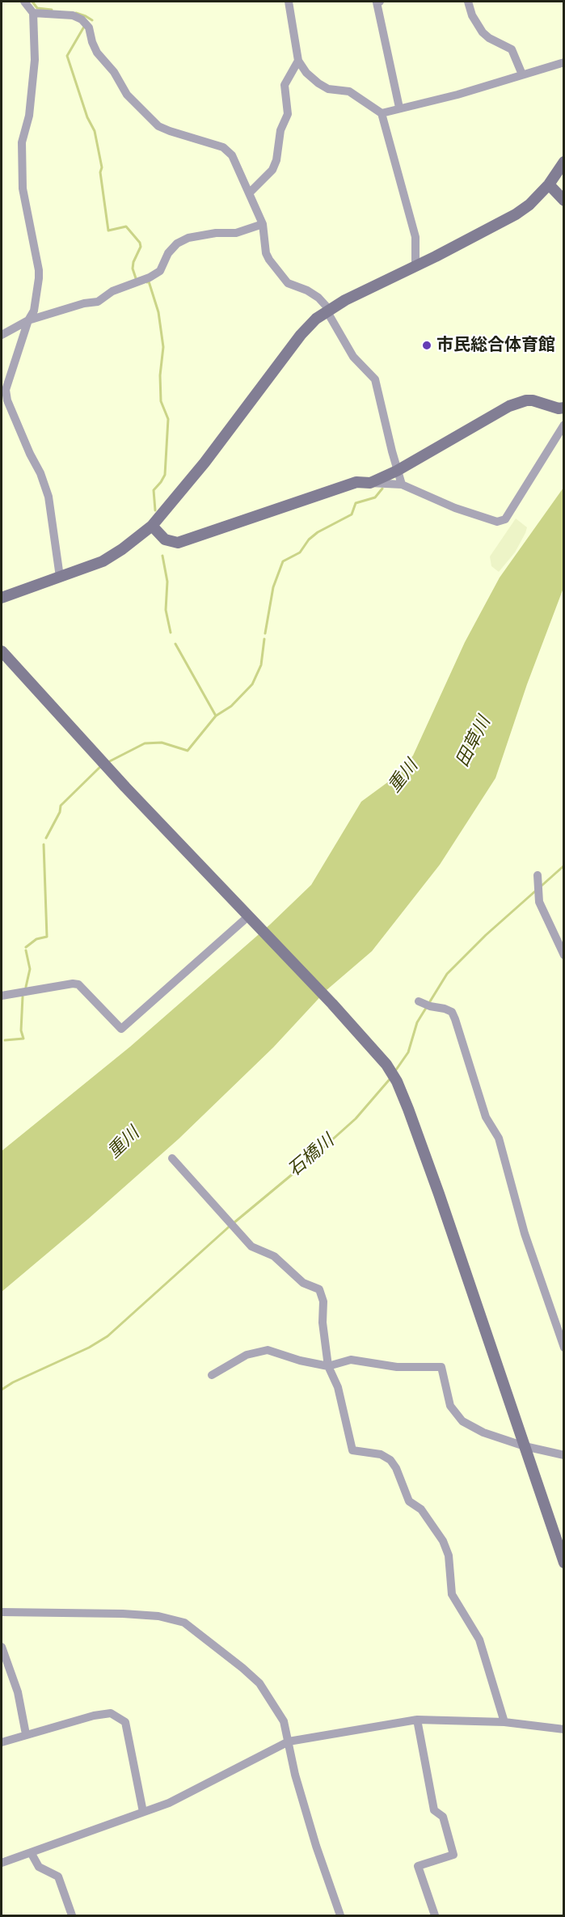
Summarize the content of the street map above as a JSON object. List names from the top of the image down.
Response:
{
  "water": ["田草川", "重川", "石橋川"],
  "places": ["市民総合体育館"]
}
